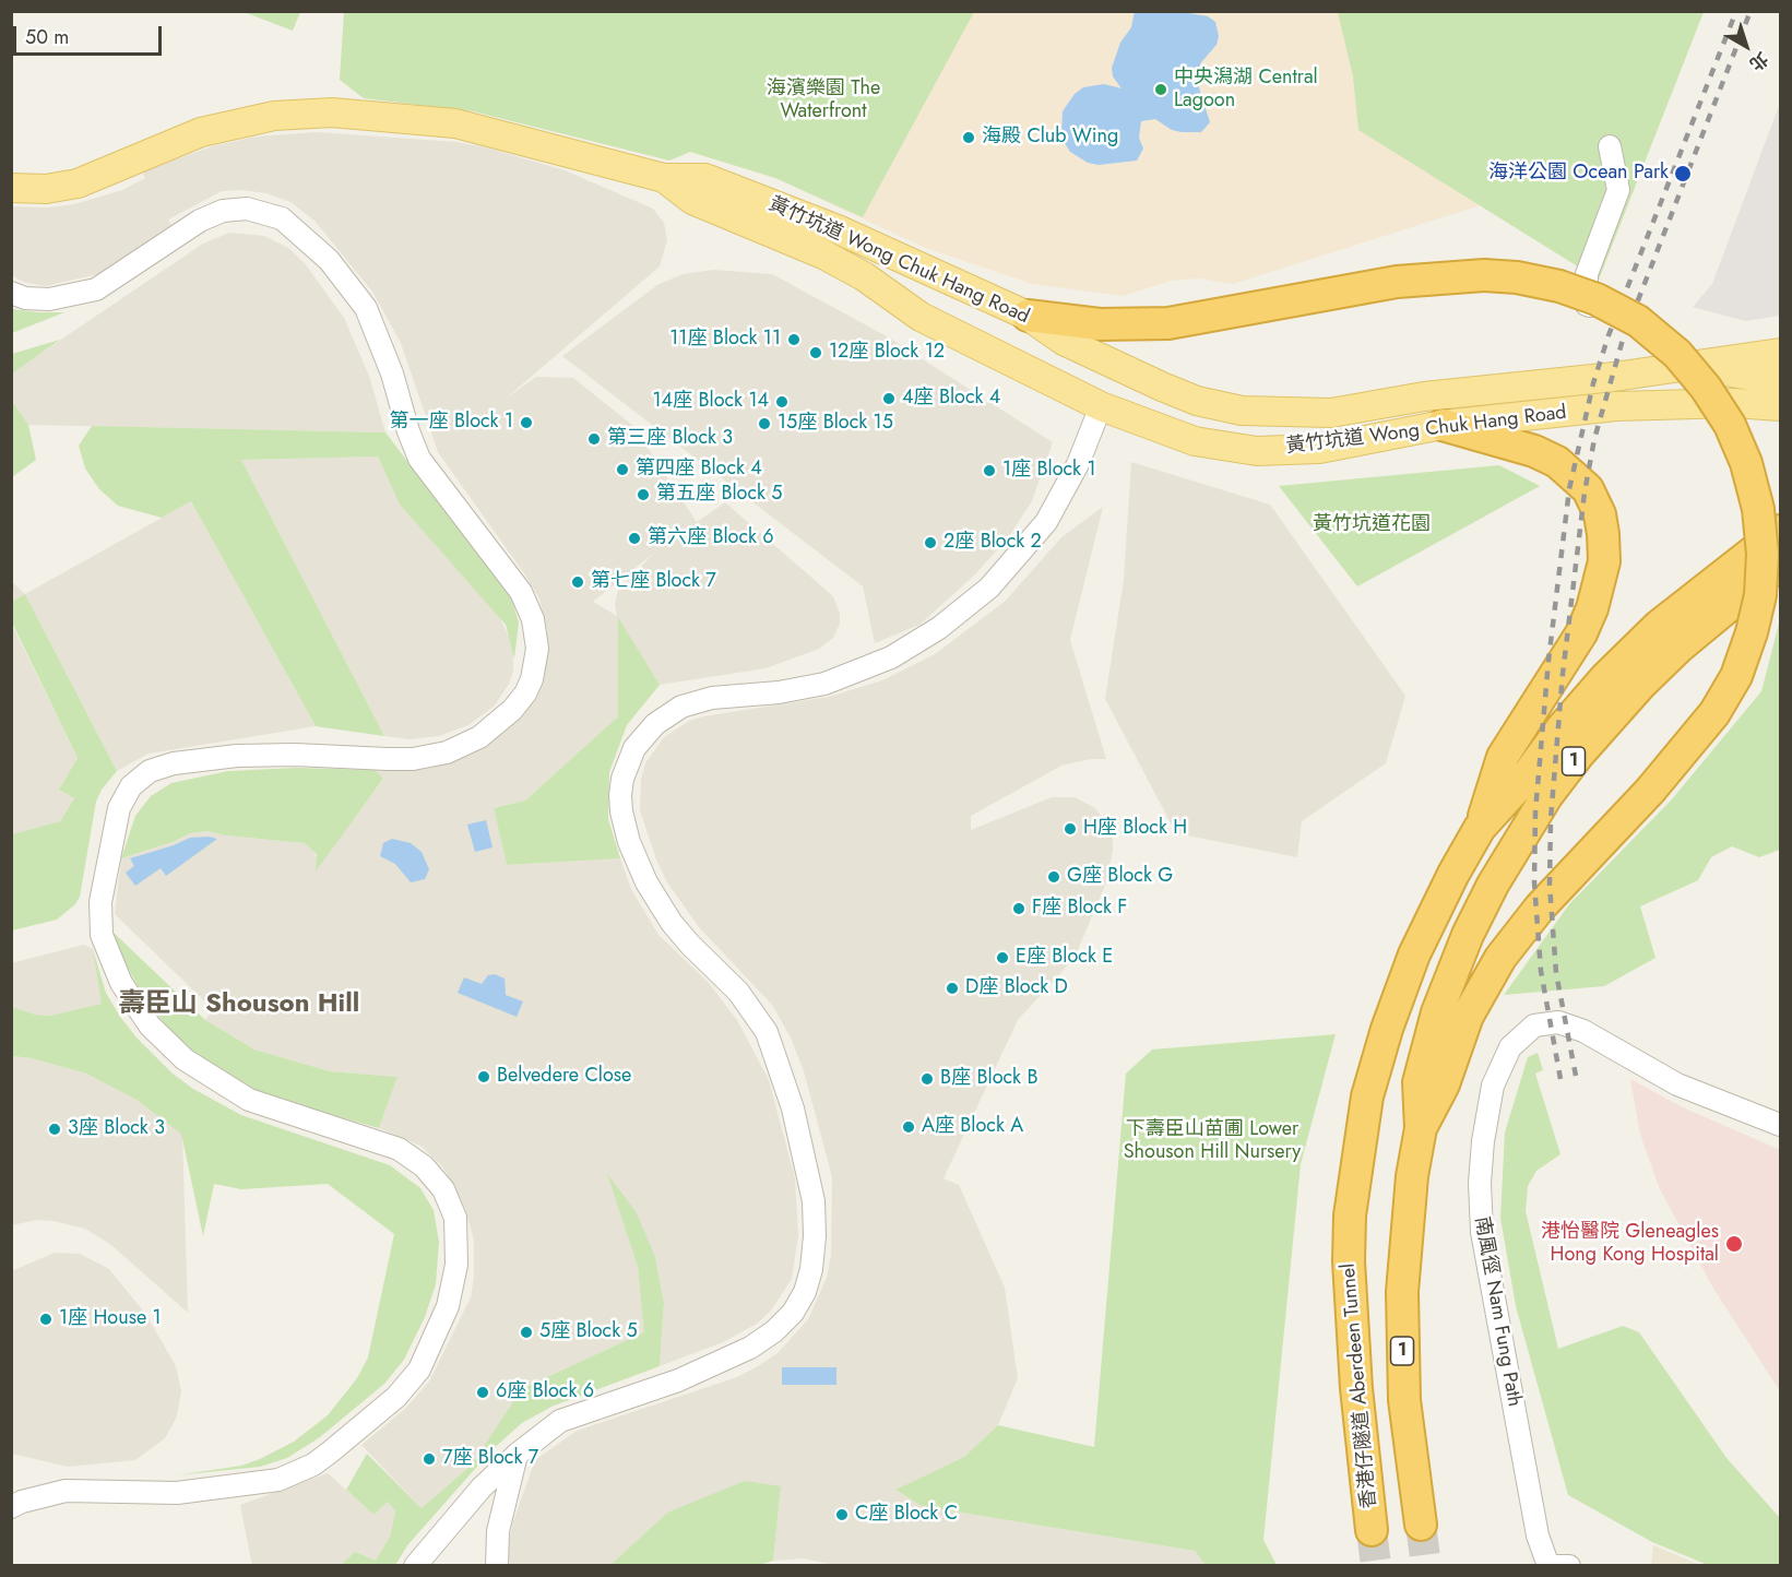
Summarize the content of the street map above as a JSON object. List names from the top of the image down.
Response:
{
  "streets": {
    "highway": ["1", "香港仔隧道 Aberdeen Tunnel"],
    "main road": ["黃竹坑道 Wong Chuk Hang Road"],
    "street": ["南風徑 Nam Fung Path"]
  },
  "districts": ["壽臣山 Shouson Hill"],
  "parks": ["海濱樂園 The Waterfront", "黃竹坑道花園", "下壽臣山苗圃 Lower Shouson Hill Nursery"],
  "places": [
    "中央潟湖 Central Lagoon",
    "海殿 Club Wing",
    "海洋公園 Ocean Park",
    "11座 Block 11",
    "12座 Block 12",
    "4座 Block 4",
    "14座 Block 14",
    "第一座 Block 1",
    "15座 Block 15",
    "第三座 Block 3",
    "第四座 Block 4",
    "1座 Block 1",
    "第五座 Block 5",
    "第六座 Block 6",
    "2座 Block 2",
    "第七座 Block 7",
    "H座 Block H",
    "G座 Block G",
    "F座 Block F",
    "E座 Block E",
    "D座 Block D",
    "Belvedere Close",
    "B座 Block B",
    "A座 Block A",
    "3座 Block 3",
    "港怡醫院 Gleneagles Hong Kong Hospital",
    "1座 House 1",
    "5座 Block 5",
    "6座 Block 6",
    "7座 Block 7",
    "C座 Block C"
  ],
  "scale_bar": "50 m",
  "north": "bottom right"
}
